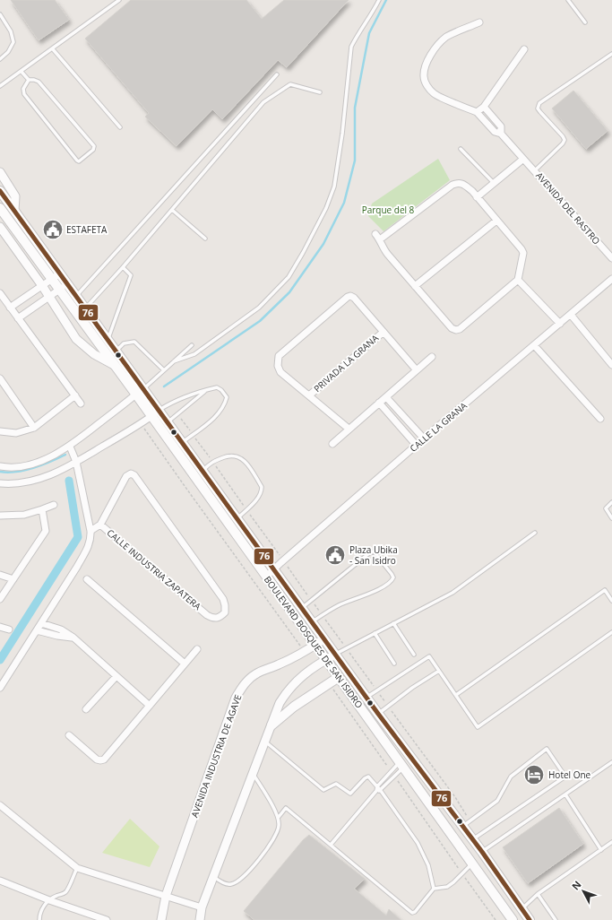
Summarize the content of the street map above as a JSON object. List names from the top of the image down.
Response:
{
  "streets": {
    "main road": ["BOULEVARD BOSQUES DE SAN ISIDRO"],
    "street": [
      "AVENIDA DEL RASTRO",
      "PRIVADA LA GRANA",
      "CALLE LA GRANA",
      "CALLE INDUSTRIA ZAPATERA",
      "AVENIDA INDUSTRIA DE AGAVE"
    ]
  },
  "crossings": [
    ["CALLE LA GRANA", "BOULEVARD BOSQUES DE SAN ISIDRO"],
    ["BOULEVARD BOSQUES DE SAN ISIDRO", "AVENIDA INDUSTRIA DE AGAVE"]
  ],
  "parks": ["Parque del 8"],
  "places": {
    "public building": ["ESTAFETA", "Plaza Ubika - San Isidro"],
    "hotel": ["Hotel One"]
  },
  "lines": ["transit line 76"],
  "north": "top left"
}
